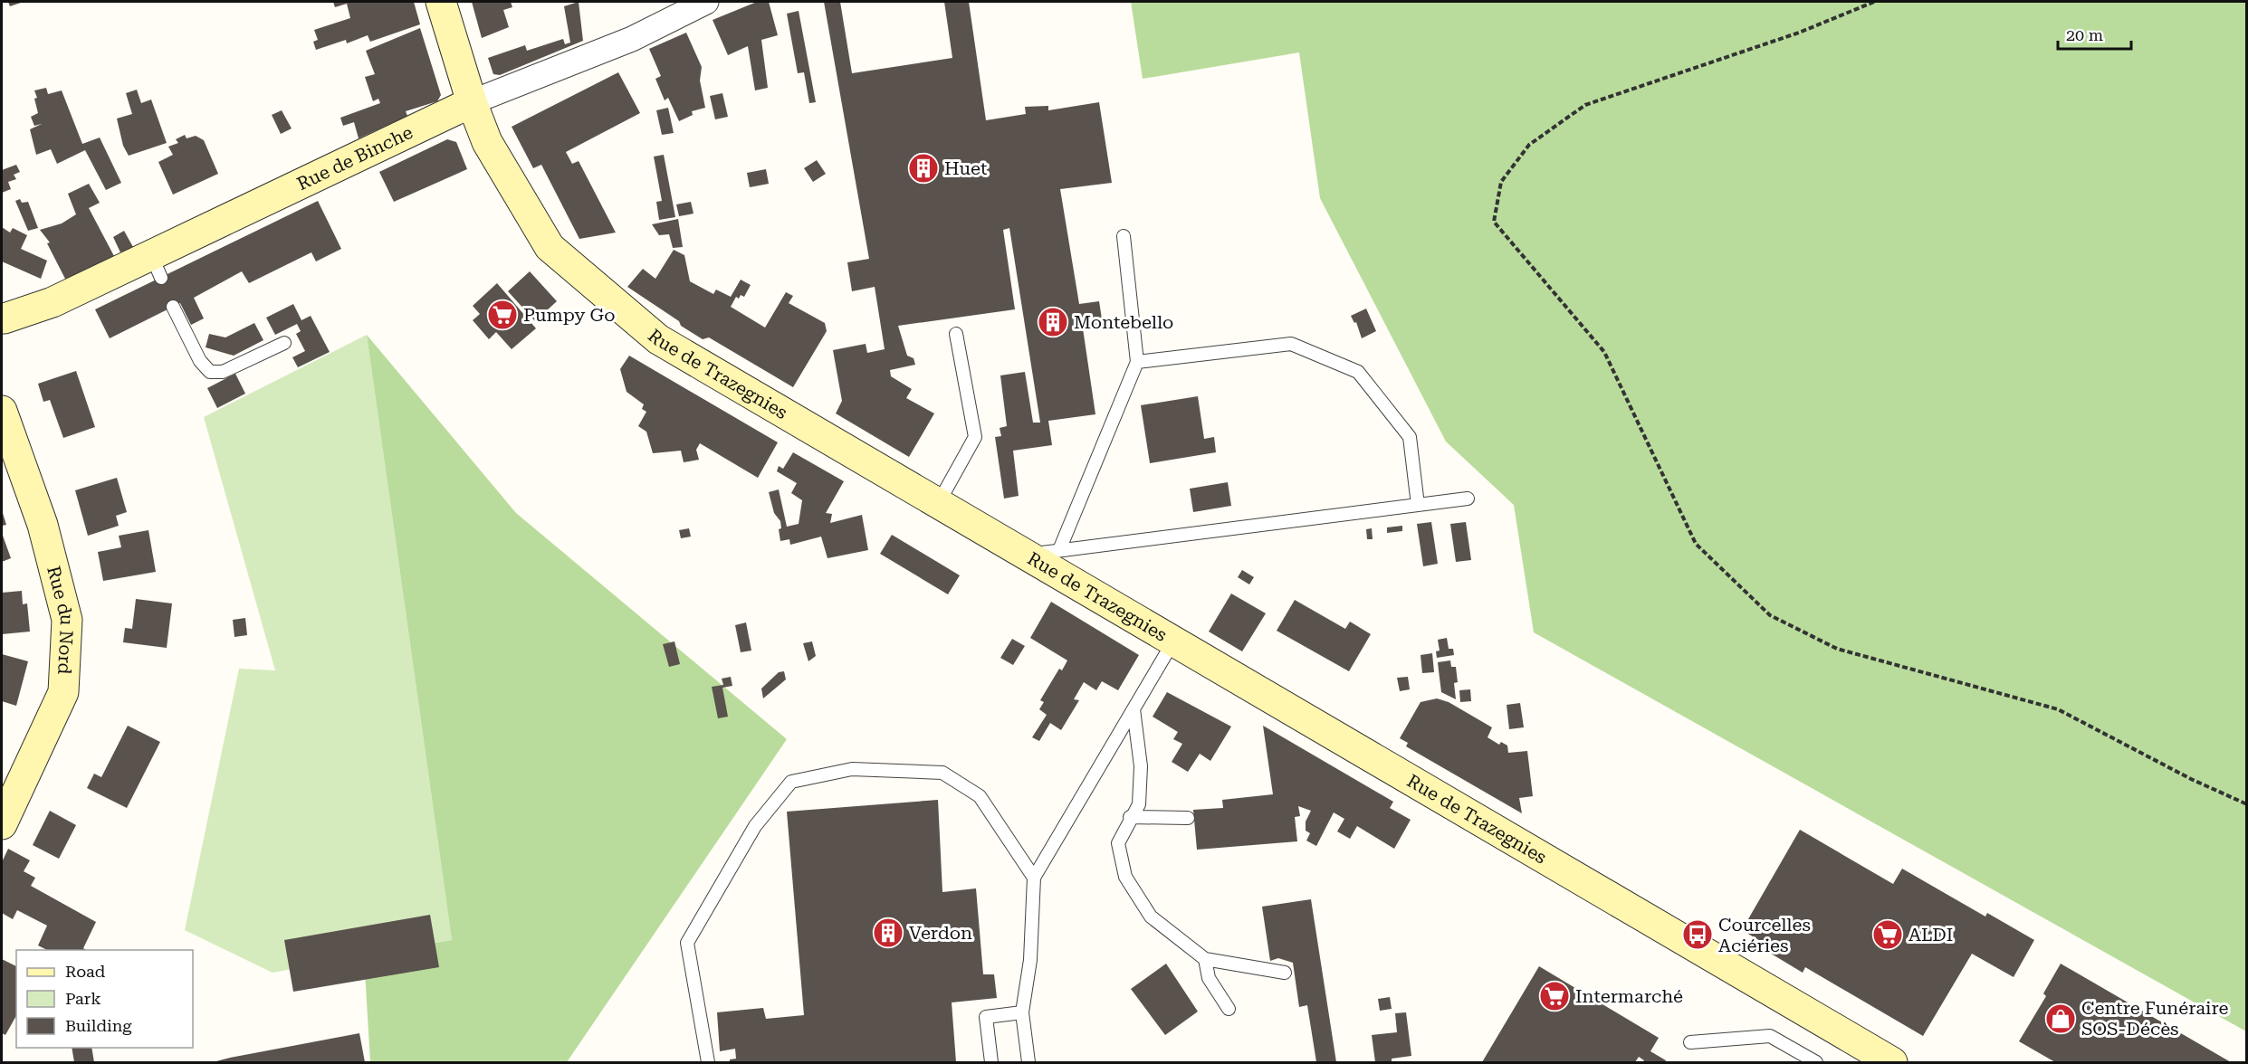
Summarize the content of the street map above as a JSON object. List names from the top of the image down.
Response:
{
  "streets": {
    "main road": ["Rue de Binche", "Rue de Trazegnies", "Rue du Nord"]
  },
  "crossings": [
    ["Rue de Binche", "Rue de Trazegnies"]
  ],
  "places": {
    "building": ["Huet", "Montebello", "Verdon"],
    "supermarket": ["Pumpy Go", "ALDI", "Intermarché"],
    "bus stop": ["Courcelles Aciéries"],
    "shop": ["Centre Funéraire SOS-Décès"]
  },
  "legend": ["Road", "Park", "Building"],
  "scale_bar": "20 m"
}
